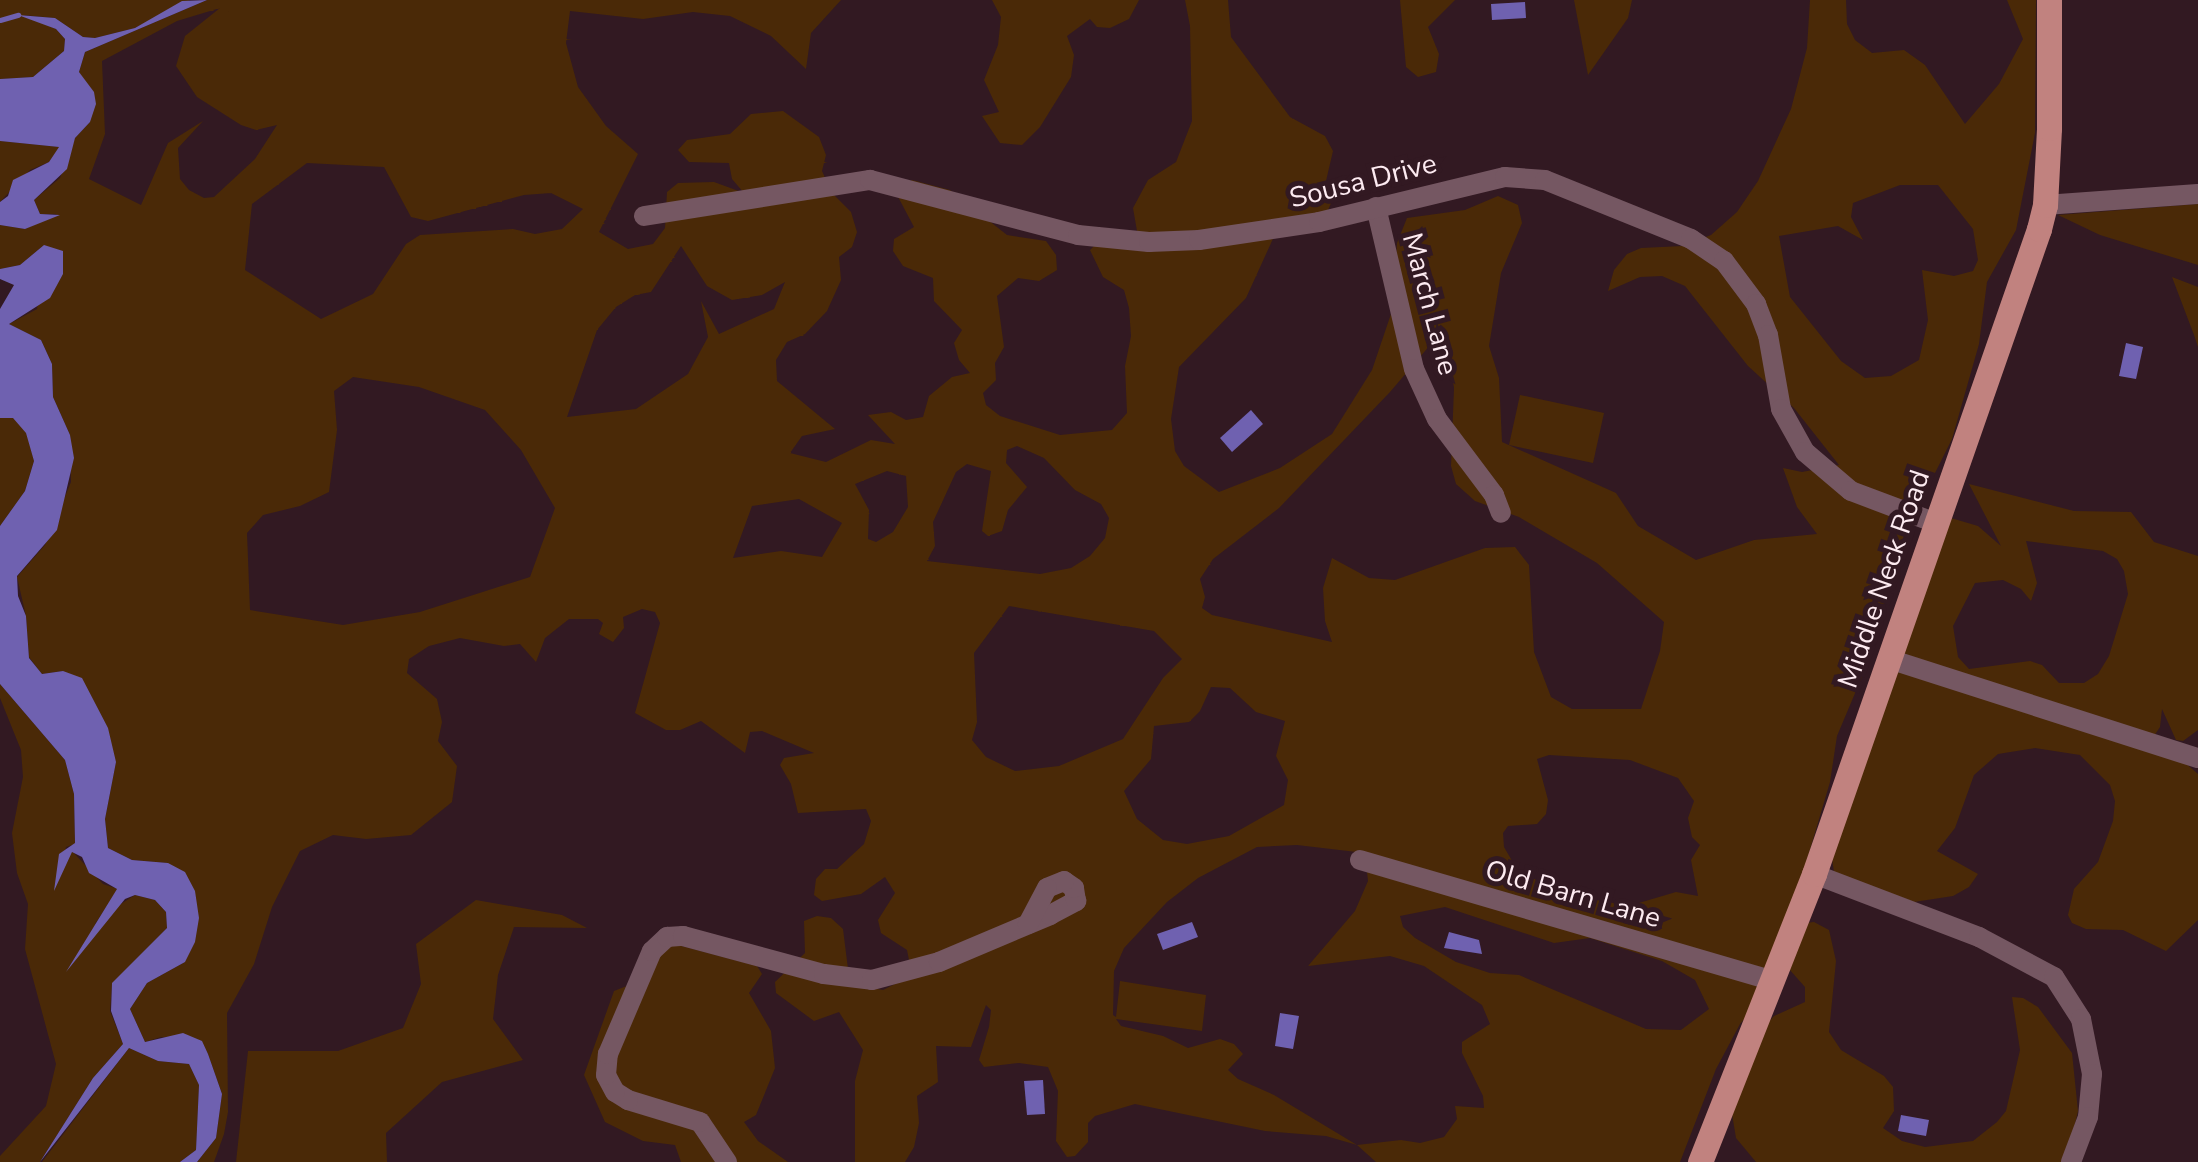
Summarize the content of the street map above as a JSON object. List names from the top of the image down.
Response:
{
  "streets": {
    "main road": ["Middle Neck Road"],
    "street": ["Sousa Drive", "March Lane", "Old Barn Lane"]
  },
  "crossings": [
    ["Sousa Drive", "March Lane"],
    ["Sousa Drive", "Middle Neck Road"],
    ["Middle Neck Road", "Old Barn Lane"]
  ]
}
